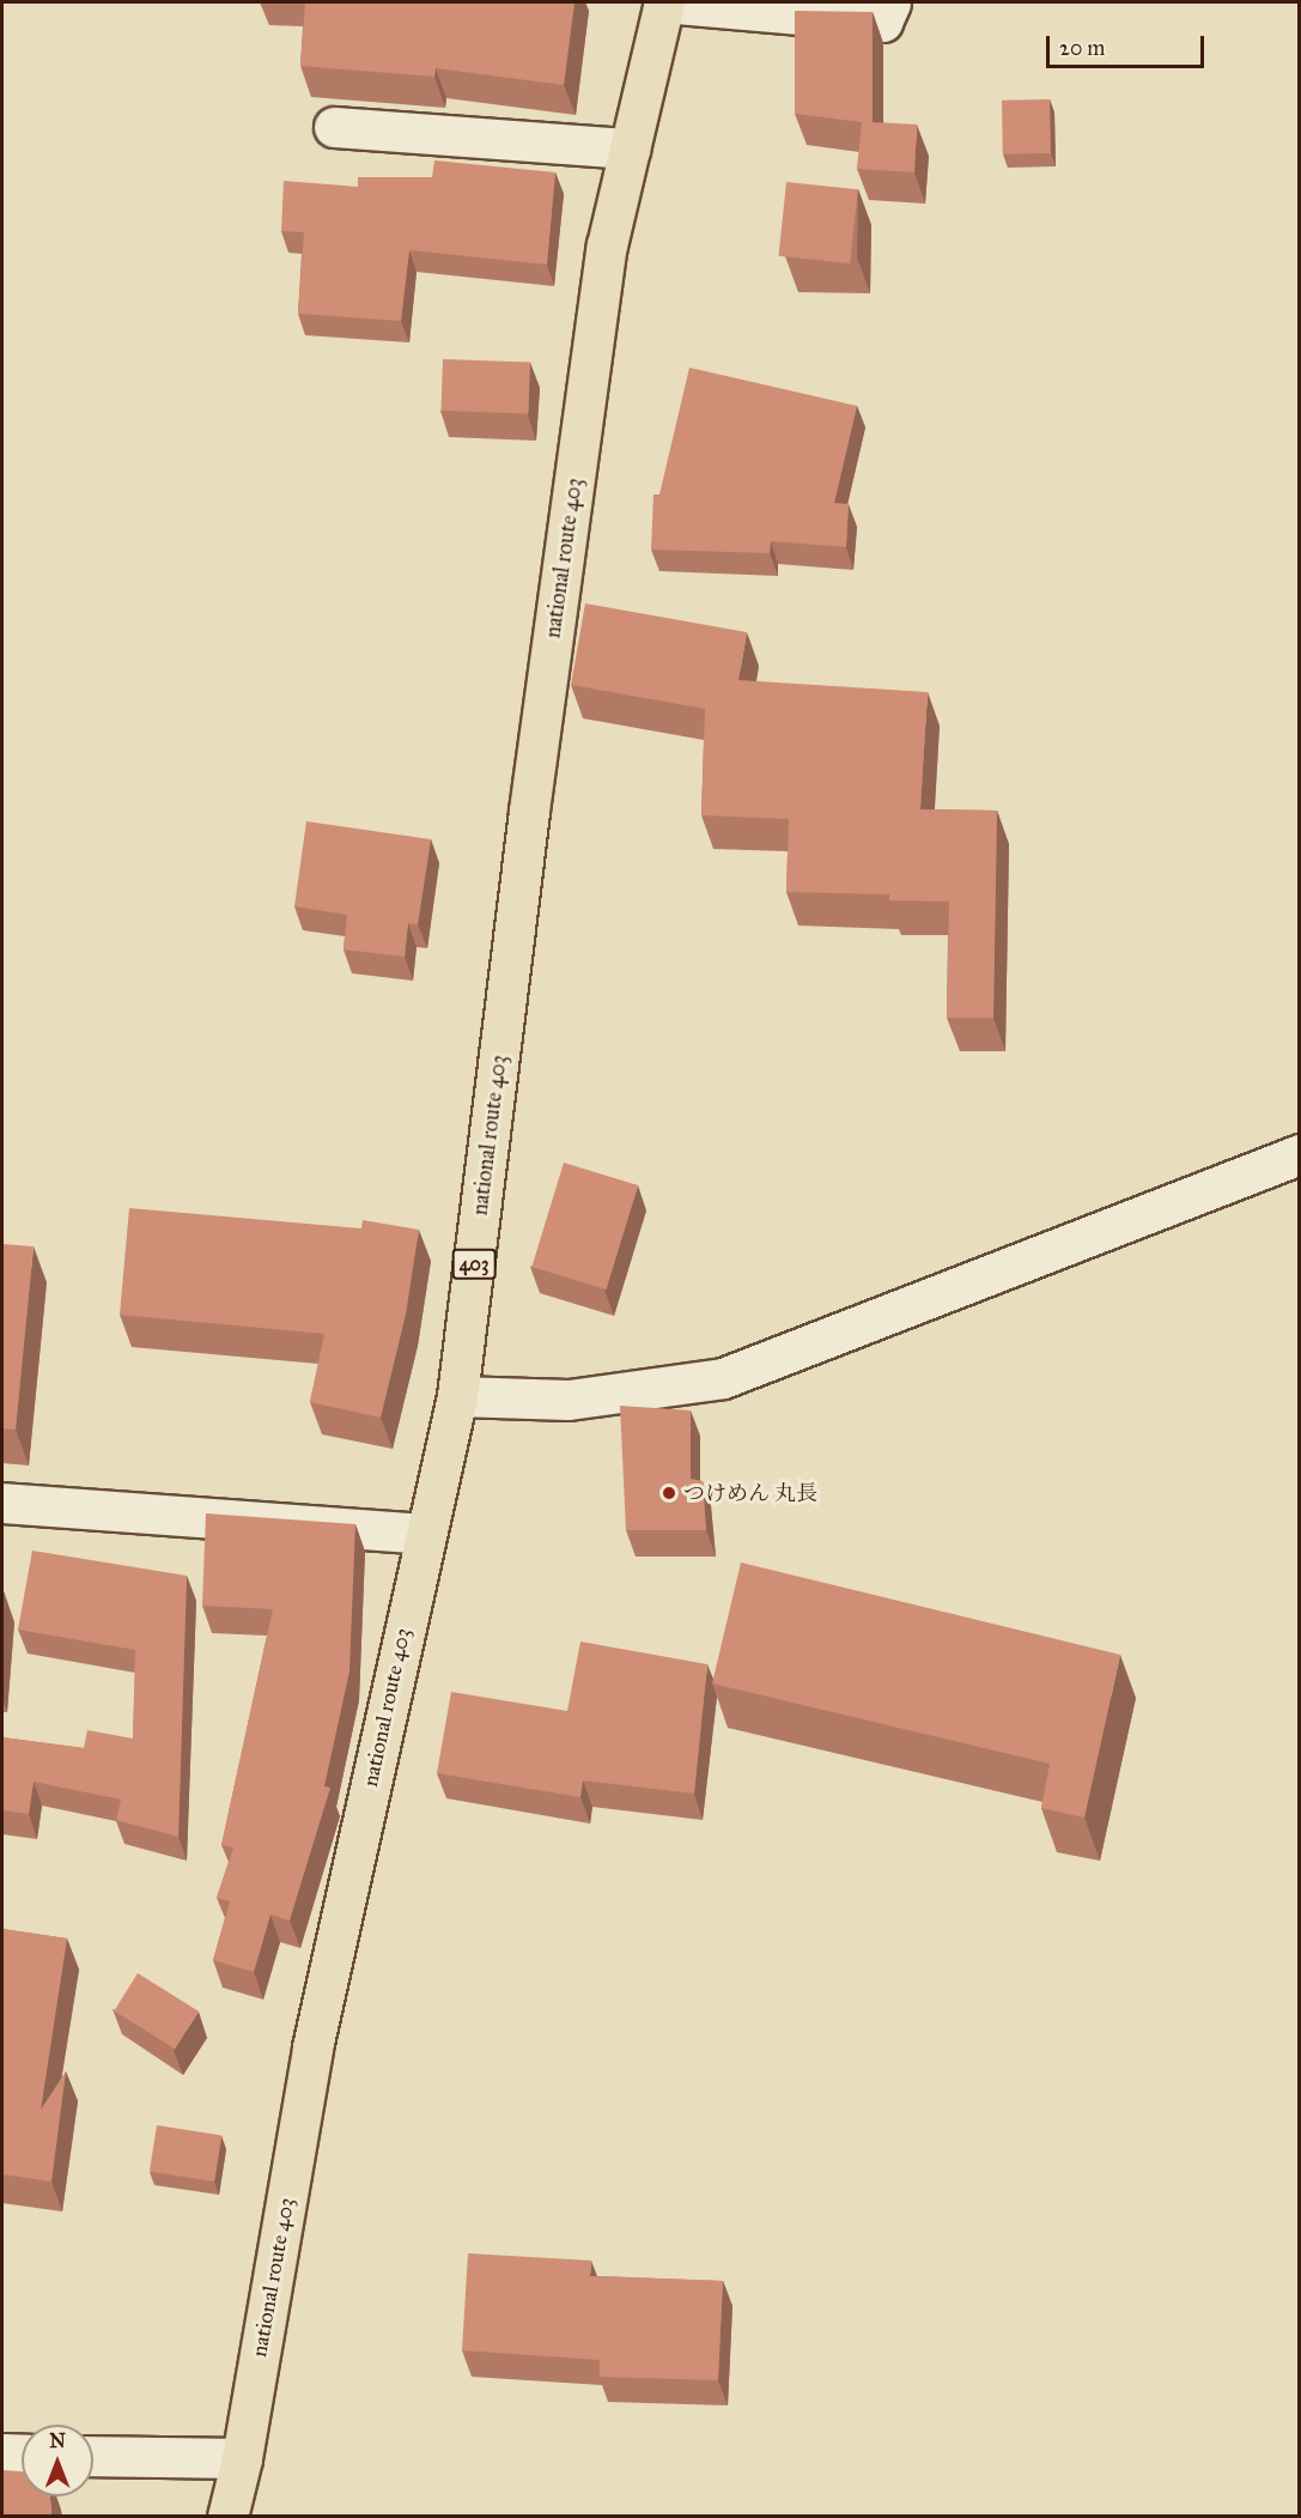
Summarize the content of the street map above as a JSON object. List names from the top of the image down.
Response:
{
  "streets": {
    "highway": ["national route 403", "403"]
  },
  "places": ["つけめん 丸長"],
  "scale_bar": "20 m",
  "north": "top"
}
